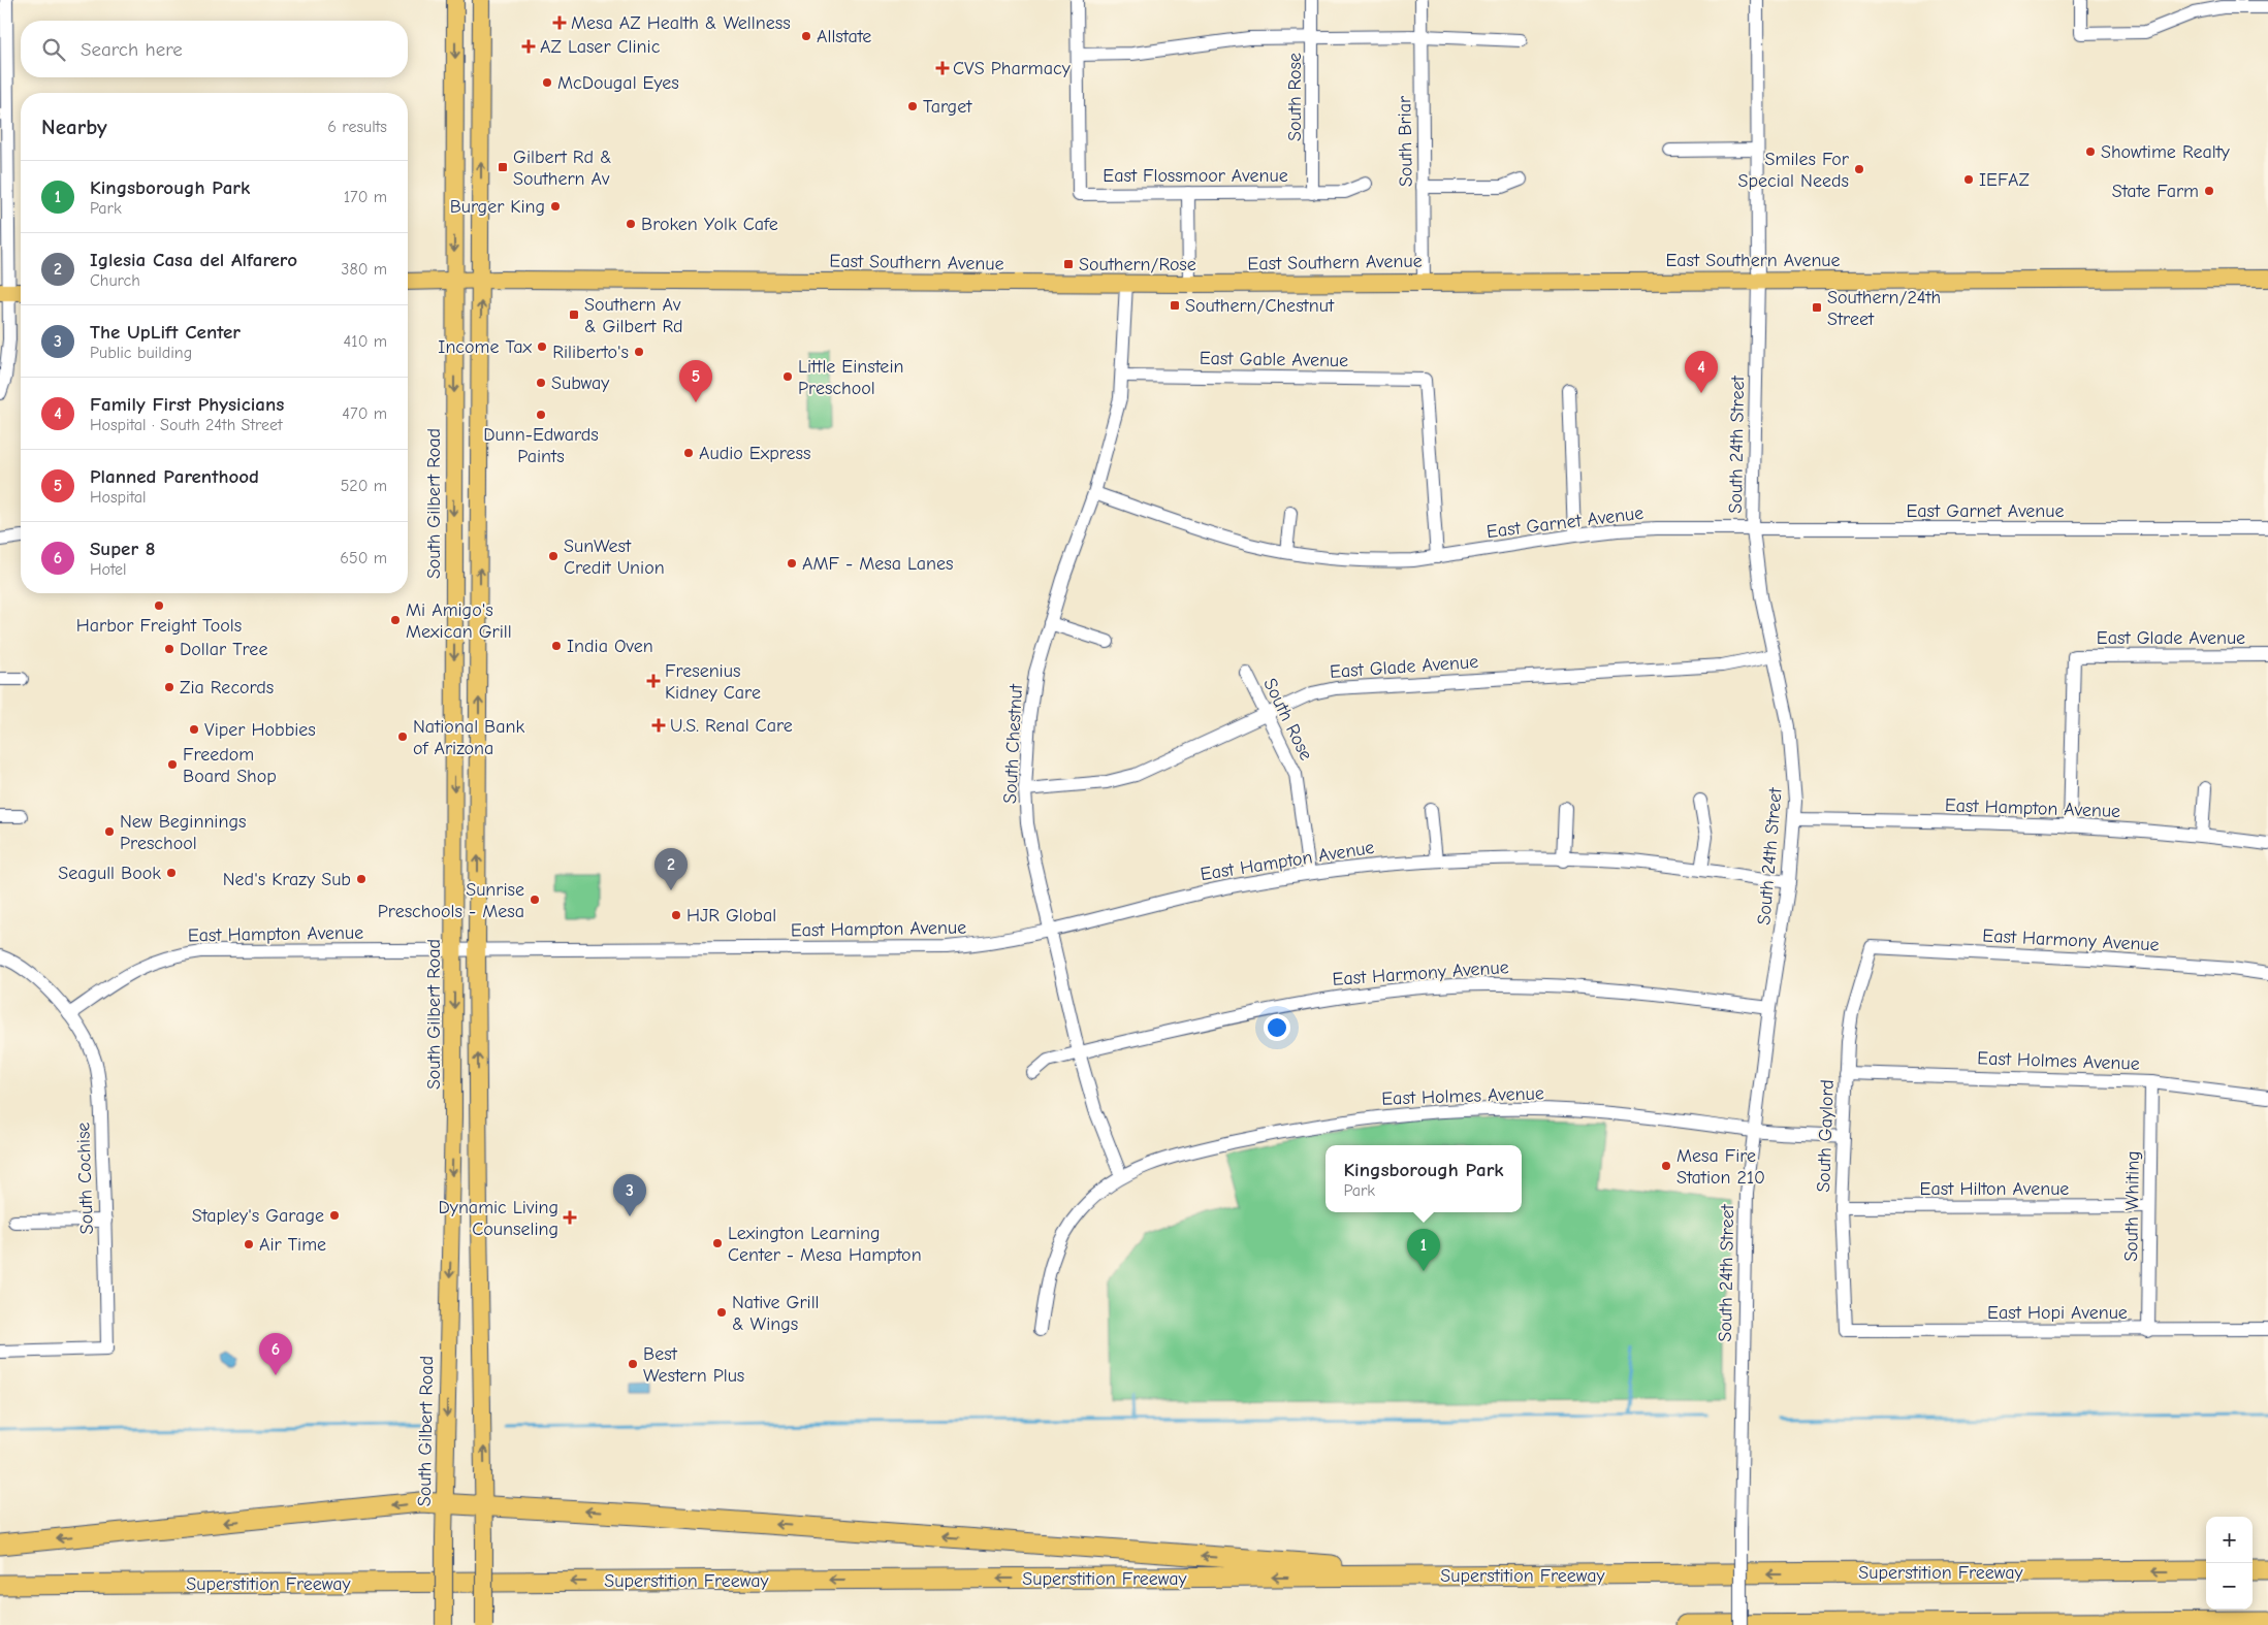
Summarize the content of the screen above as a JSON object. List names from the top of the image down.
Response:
{
  "streets": {
    "highway": ["Superstition Freeway"],
    "main road": ["East Southern Avenue", "South Gilbert Road"],
    "street": [
      "South Rose",
      "South Briar",
      "East Flossmoor Avenue",
      "East Gable Avenue",
      "South 24th Street",
      "East Garnet Avenue",
      "East Glade Avenue",
      "South Chestnut",
      "East Hampton Avenue",
      "East Harmony Avenue",
      "East Holmes Avenue",
      "South Gaylord",
      "South Cochise",
      "East Hilton Avenue",
      "South Whiting",
      "East Hopi Avenue"
    ]
  },
  "crossings": [
    ["South Rose", "East Flossmoor Avenue"],
    ["South Rose", "East Glade Avenue"],
    ["South Rose", "East Hampton Avenue"],
    ["South Briar", "East Southern Avenue"],
    ["East Southern Avenue", "South 24th Street"],
    ["East Southern Avenue", "South Gilbert Road"],
    ["East Southern Avenue", "South Chestnut"],
    ["East Gable Avenue", "East Garnet Avenue"],
    ["East Gable Avenue", "South Chestnut"],
    ["South 24th Street", "East Garnet Avenue"],
    ["South 24th Street", "East Glade Avenue"],
    ["South 24th Street", "East Hampton Avenue"],
    ["South 24th Street", "East Harmony Avenue"],
    ["South 24th Street", "East Holmes Avenue"],
    ["South Gilbert Road", "East Hampton Avenue"],
    ["East Garnet Avenue", "South Chestnut"],
    ["East Glade Avenue", "South Chestnut"],
    ["East Glade Avenue", "East Hampton Avenue"],
    ["South Chestnut", "East Hampton Avenue"],
    ["South Chestnut", "East Harmony Avenue"],
    ["South Chestnut", "East Holmes Avenue"],
    ["East Hampton Avenue", "South Cochise"],
    ["East Harmony Avenue", "South Gaylord"],
    ["East Holmes Avenue", "South Gaylord"],
    ["East Holmes Avenue", "South Whiting"],
    ["South Gaylord", "East Hilton Avenue"],
    ["South Gaylord", "East Hopi Avenue"],
    ["East Hilton Avenue", "South Whiting"],
    ["South Whiting", "East Hopi Avenue"]
  ],
  "places": {
    "health": [
      "Mesa AZ Health & Wellness",
      "AZ Laser Clinic",
      "CVS Pharmacy",
      "Fresenius Kidney Care",
      "U.S. Renal Care",
      "Dynamic Living Counseling"
    ],
    "other": [
      "Allstate",
      "McDougal Eyes",
      "Target",
      "Showtime Realty",
      "Smiles For Special Needs",
      "IEFAZ",
      "State Farm",
      "Burger King",
      "Broken Yolk Cafe",
      "Income Tax",
      "Riliberto's",
      "Little Einstein Preschool",
      "Subway",
      "Dunn-Edwards Paints",
      "Audio Express",
      "SunWest Credit Union",
      "AMF - Mesa Lanes",
      "Harbor Freight Tools",
      "Mi Amigo's Mexican Grill",
      "India Oven",
      "Dollar Tree",
      "Zia Records",
      "Viper Hobbies",
      "National Bank of Arizona",
      "Freedom Board Shop",
      "New Beginnings Preschool",
      "Seagull Book",
      "Ned's Krazy Sub",
      "Sunrise Preschools - Mesa",
      "HJR Global",
      "Mesa Fire Station 210",
      "Stapley's Garage",
      "Lexington Learning Center - Mesa Hampton",
      "Air Time",
      "Native Grill & Wings",
      "Best Western Plus"
    ],
    "transit": [
      "Gilbert Rd & Southern Av",
      "Southern/Rose",
      "Southern/Chestnut",
      "Southern/24th Street",
      "Southern Av & Gilbert Rd"
    ]
  },
  "page": {
    "search": "Search here",
    "heading": ["Nearby", "6 results"],
    "list": [
      {
        "mark": "1",
        "name": "Kingsborough Park",
        "note": "Park",
        "value": "170 m"
      },
      {
        "mark": "2",
        "name": "Iglesia Casa del Alfarero",
        "note": "Church",
        "value": "380 m"
      },
      {
        "mark": "3",
        "name": "The UpLift Center",
        "note": "Public building",
        "value": "410 m"
      },
      {
        "mark": "4",
        "name": "Family First Physicians",
        "note": "Hospital · South 24th Street",
        "value": "470 m"
      },
      {
        "mark": "5",
        "name": "Planned Parenthood",
        "note": "Hospital",
        "value": "520 m"
      },
      {
        "mark": "6",
        "name": "Super 8",
        "note": "Hotel",
        "value": "650 m"
      }
    ],
    "pins": [
      "4",
      "5",
      "2",
      "3",
      "1",
      "6"
    ],
    "popup": ["Kingsborough Park", "Park"],
    "map_buttons": ["+", "−"]
  }
}
